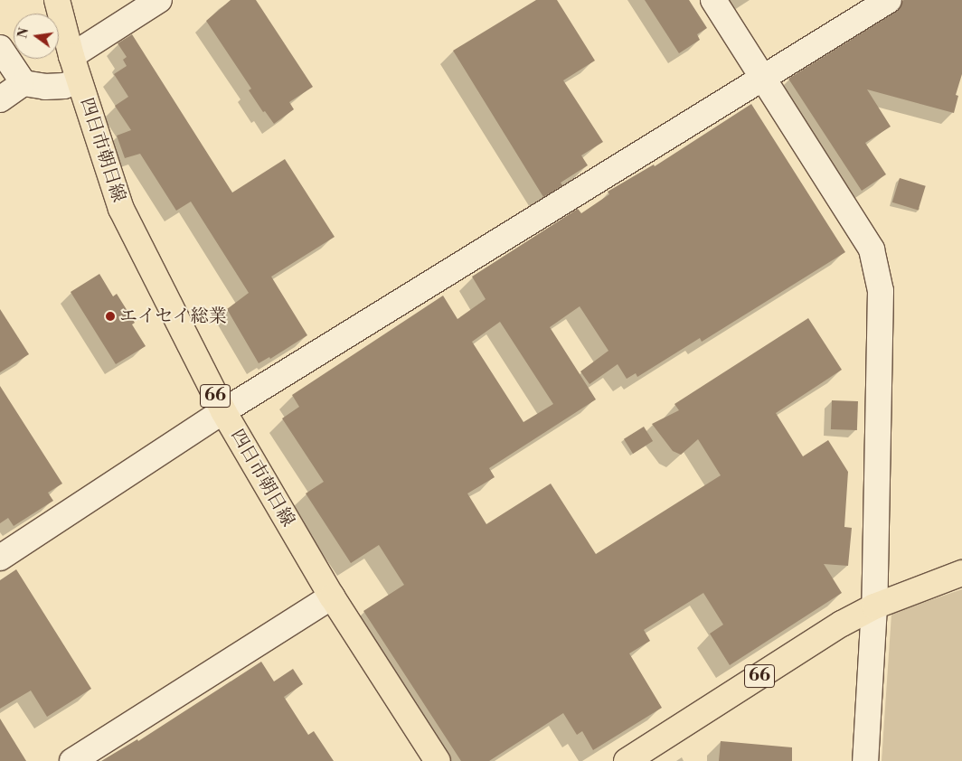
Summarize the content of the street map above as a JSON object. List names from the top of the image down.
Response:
{
  "streets": {
    "main road": ["四日市朝日線", "66"]
  },
  "places": ["エイセイ総業"],
  "north": "left"
}
